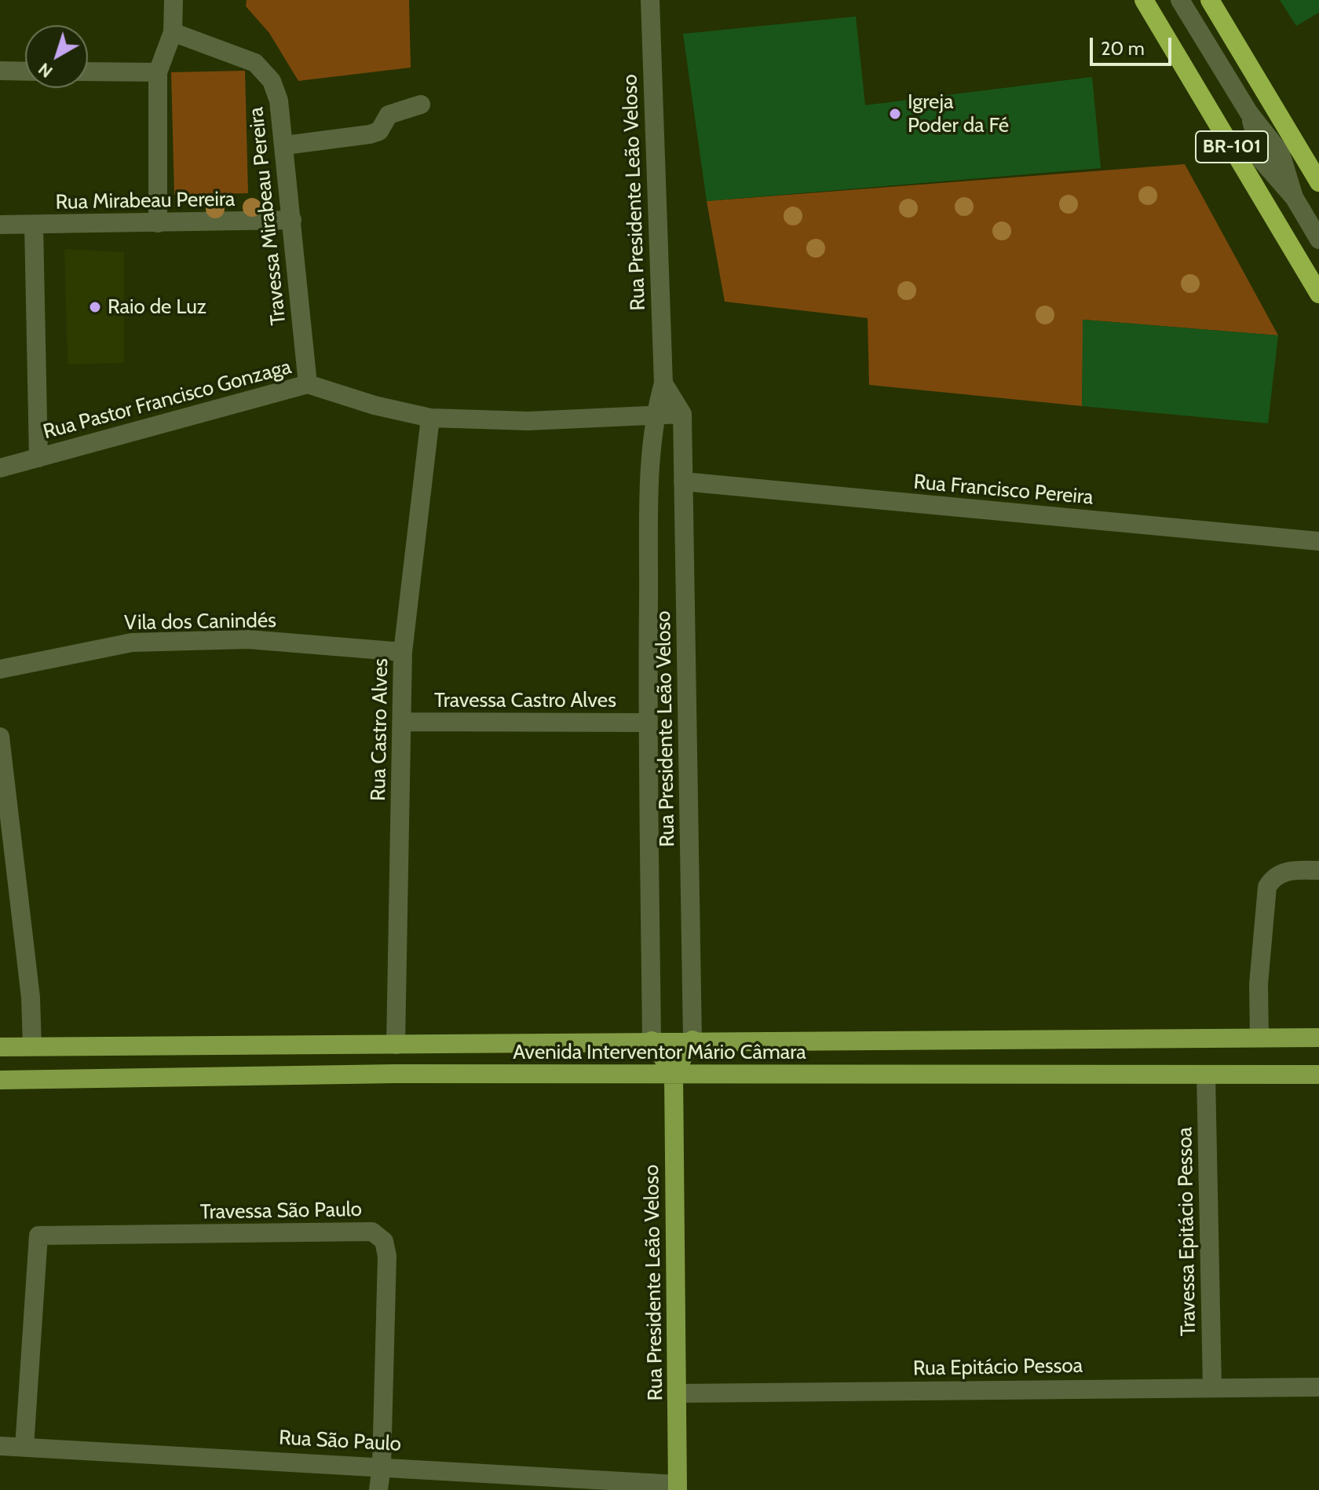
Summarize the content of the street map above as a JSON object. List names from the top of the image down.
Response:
{
  "streets": {
    "highway": ["BR-101"],
    "main road": ["Rua Presidente Leão Veloso", "Avenida Interventor Mário Câmara"],
    "street": [
      "Rua Mirabeau Pereira",
      "Travessa Mirabeau Pereira",
      "Rua Pastor Francisco Gonzaga",
      "Rua Francisco Pereira",
      "Vila dos Canindés",
      "Travessa Castro Alves",
      "Rua Castro Alves",
      "Travessa São Paulo",
      "Travessa Epitácio Pessoa",
      "Rua Epitácio Pessoa",
      "Rua São Paulo"
    ]
  },
  "crossings": [
    ["Rua Presidente Leão Veloso", "Rua Pastor Francisco Gonzaga"],
    ["Rua Presidente Leão Veloso", "Rua Francisco Pereira"],
    ["Rua Presidente Leão Veloso", "Travessa Castro Alves"],
    ["Rua Presidente Leão Veloso", "Avenida Interventor Mário Câmara"],
    ["Rua Presidente Leão Veloso", "Rua Epitácio Pessoa"],
    ["Rua Presidente Leão Veloso", "Rua São Paulo"],
    ["Rua Mirabeau Pereira", "Travessa Mirabeau Pereira"],
    ["Travessa Mirabeau Pereira", "Rua Pastor Francisco Gonzaga"],
    ["Rua Pastor Francisco Gonzaga", "Rua Castro Alves"],
    ["Vila dos Canindés", "Rua Castro Alves"],
    ["Travessa Castro Alves", "Rua Castro Alves"],
    ["Rua Castro Alves", "Avenida Interventor Mário Câmara"],
    ["Avenida Interventor Mário Câmara", "Travessa Epitácio Pessoa"],
    ["Travessa São Paulo", "Rua São Paulo"],
    ["Travessa Epitácio Pessoa", "Rua Epitácio Pessoa"]
  ],
  "places": ["Igreja Poder da Fé", "Raio de Luz"],
  "scale_bar": "20 m",
  "north": "bottom left"
}
